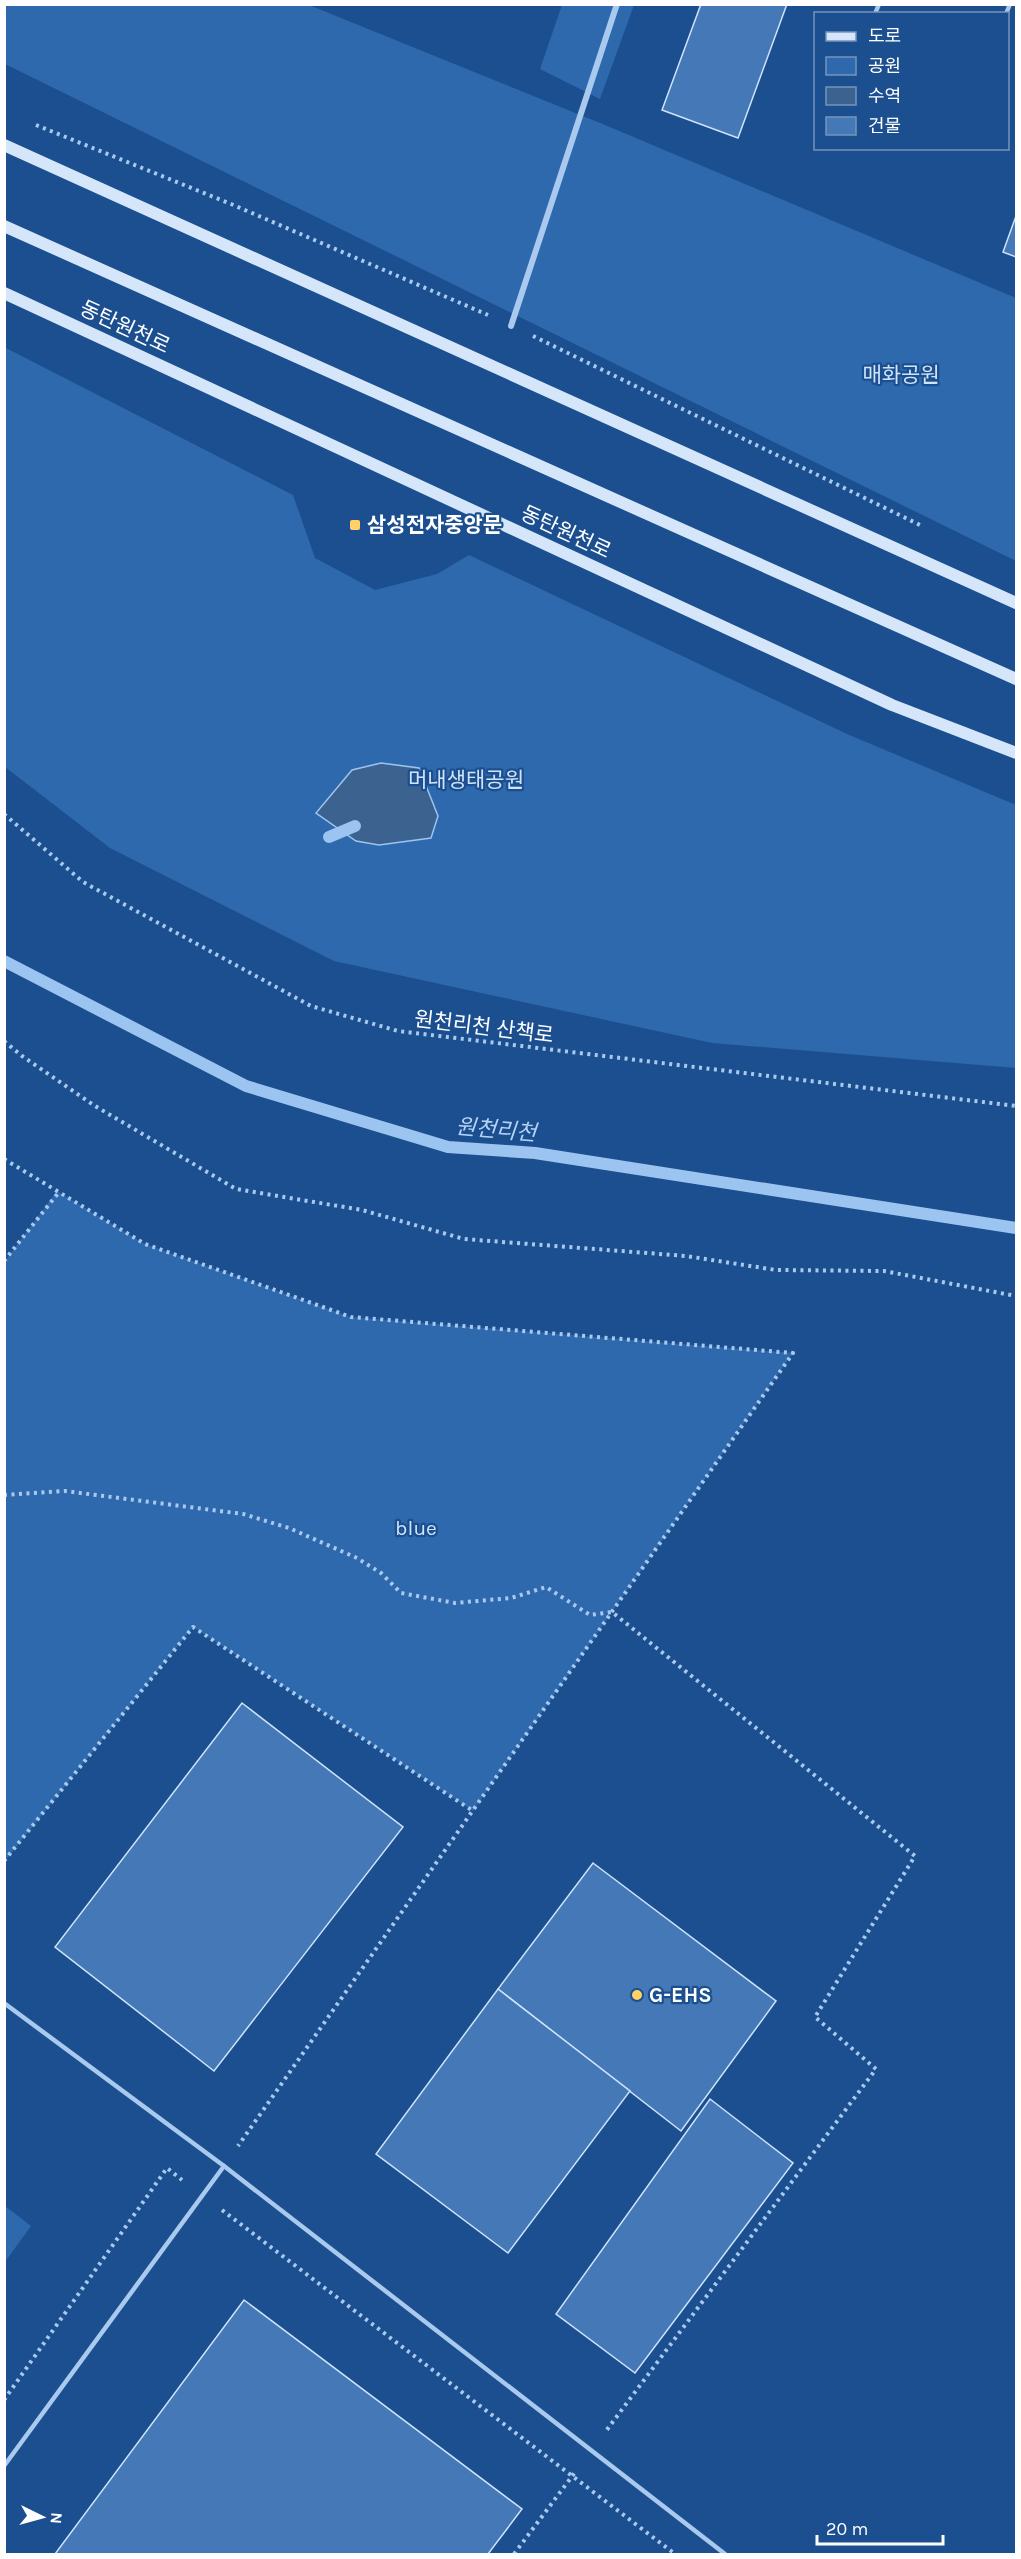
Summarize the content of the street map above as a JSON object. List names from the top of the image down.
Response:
{
  "streets": {
    "main road": ["동탄원천로"],
    "path": ["원천리천 산책로"]
  },
  "water": ["원천리천"],
  "parks": ["매화공원", "머내생태공원", "blue"],
  "places": {
    "transit": ["삼성전자중앙문"],
    "other": ["G-EHS"]
  },
  "legend": [
    "도로",
    "공원",
    "수역",
    "건물"
  ],
  "scale_bar": "20 m",
  "north": "right"
}
